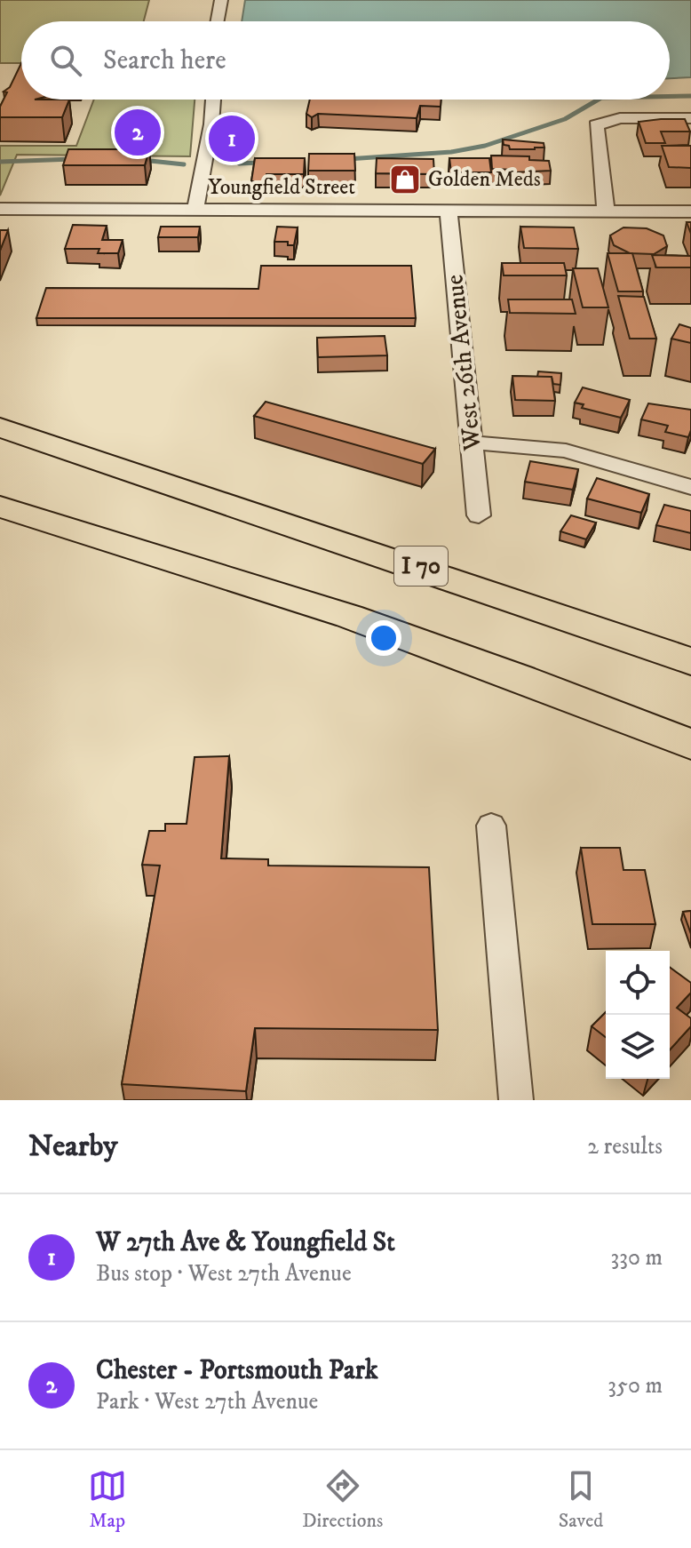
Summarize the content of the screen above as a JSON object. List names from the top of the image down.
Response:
{
  "streets": {
    "highway": ["I 70"],
    "street": ["Youngfield Street", "West 26th Avenue"]
  },
  "crossings": [
    ["Youngfield Street", "West 26th Avenue"]
  ],
  "places": {
    "shop": ["Golden Meds"]
  },
  "page": {
    "search": "Search here",
    "pins": ["2", "1"],
    "heading": ["Nearby", "2 results"],
    "list": [
      {
        "mark": "1",
        "name": "W 27th Ave & Youngfield St",
        "note": "Bus stop · West 27th Avenue",
        "value": "330 m"
      },
      {
        "mark": "2",
        "name": "Chester - Portsmouth Park",
        "note": "Park · West 27th Avenue",
        "value": "350 m"
      }
    ],
    "nav": ["Map", "Directions", "Saved"]
  }
}
